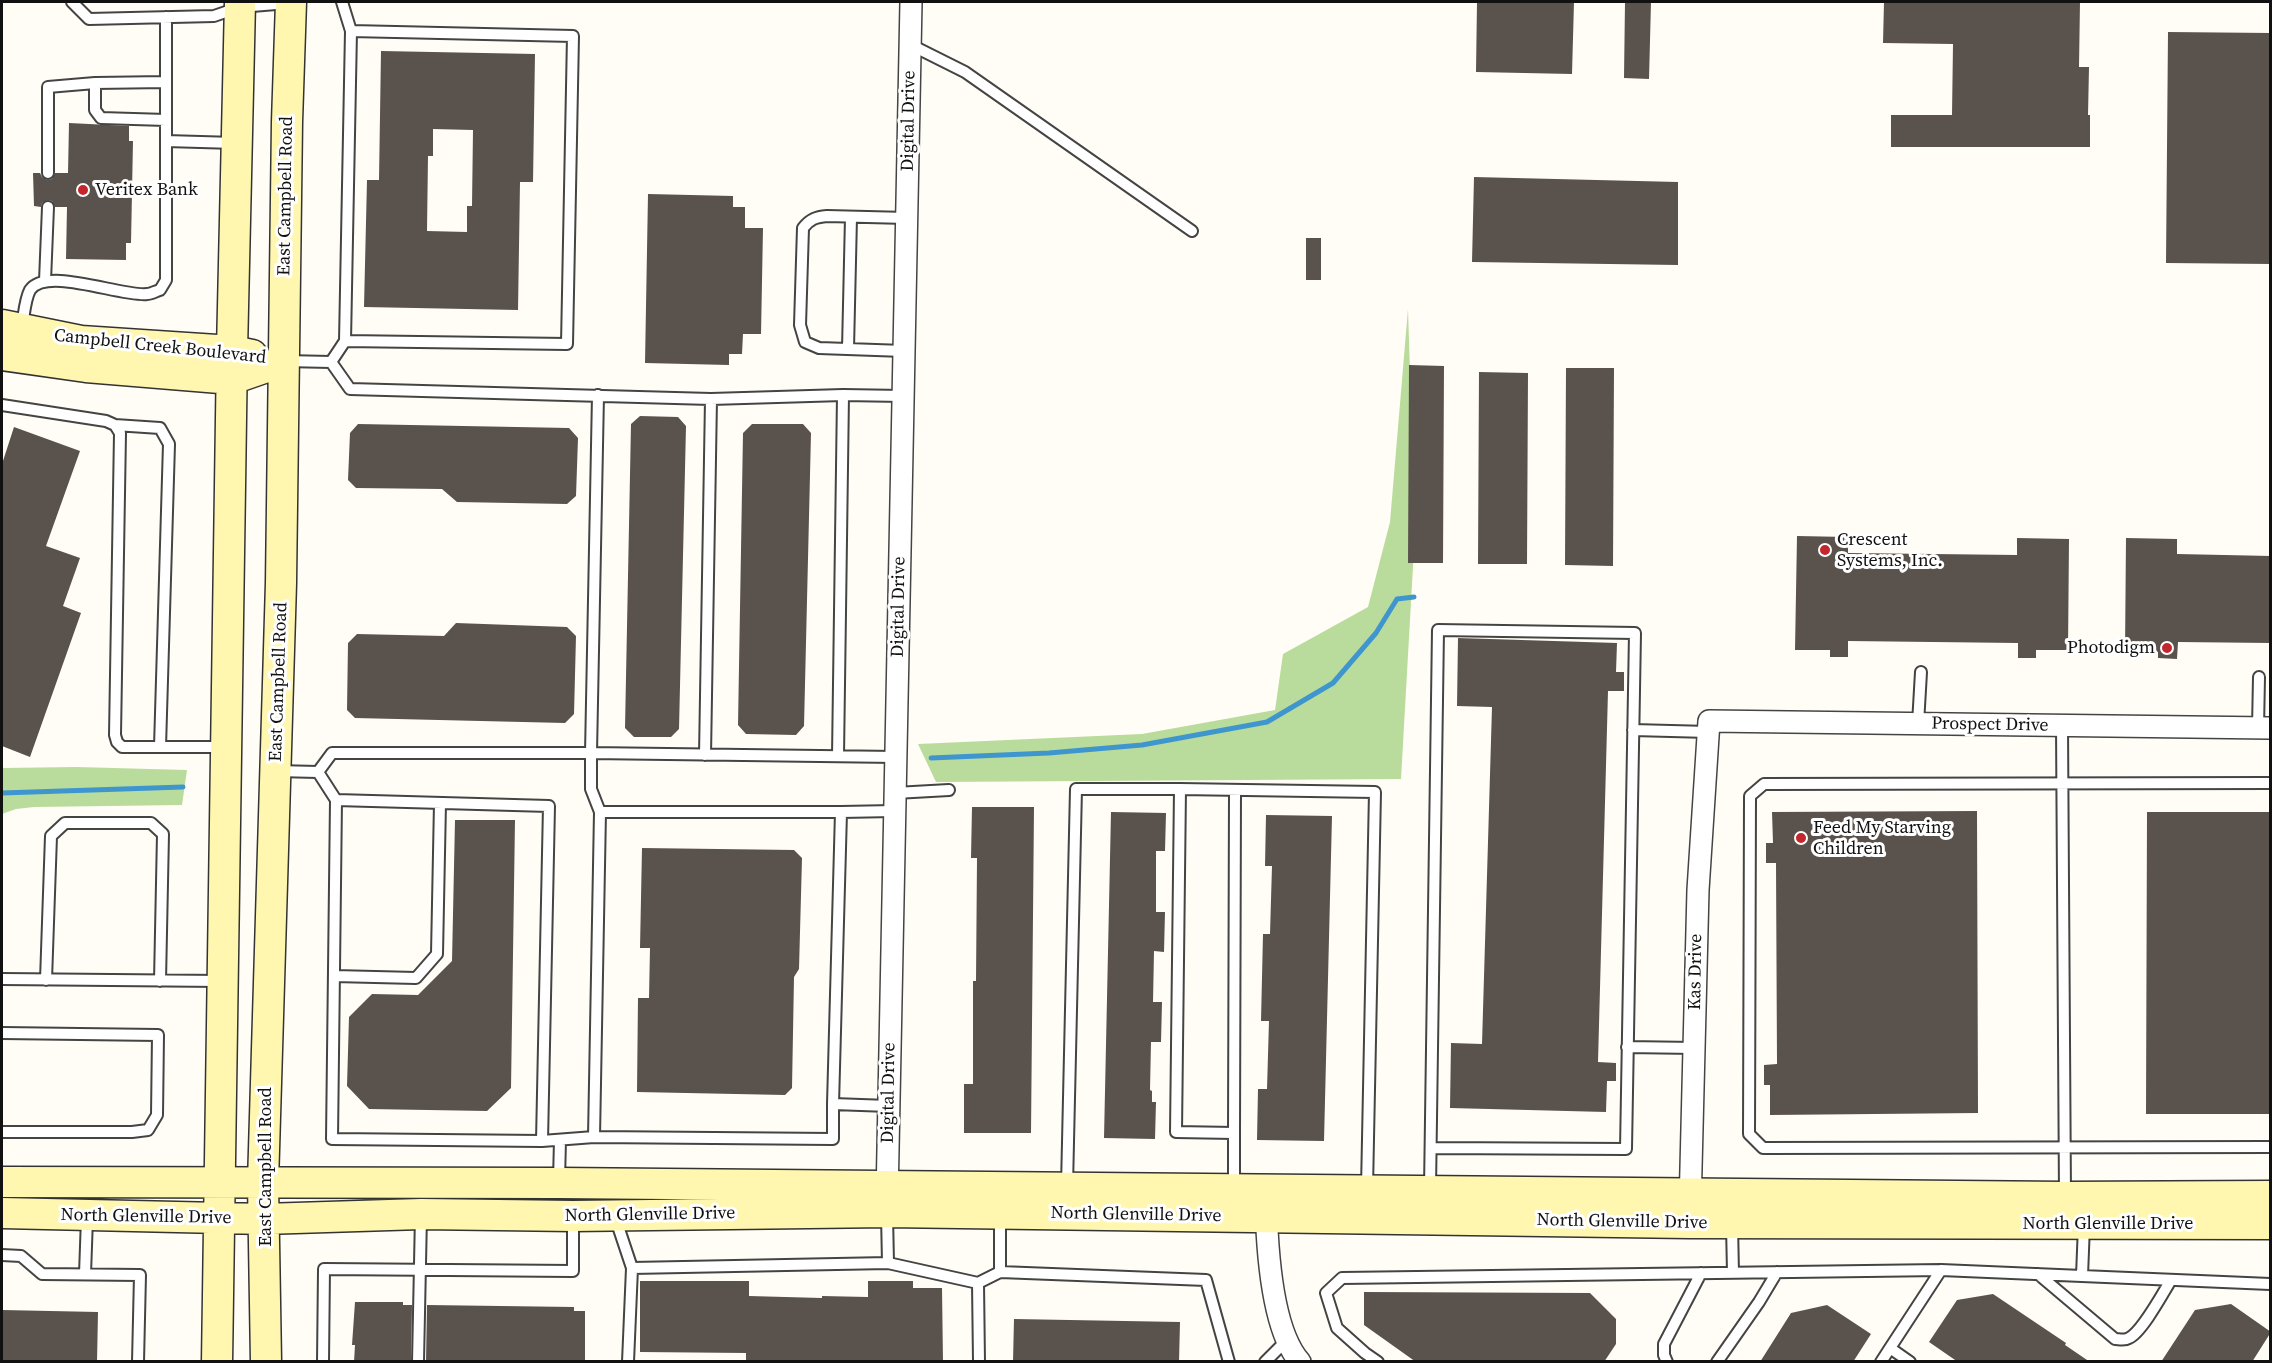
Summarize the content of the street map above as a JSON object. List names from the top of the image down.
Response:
{
  "streets": {
    "street": [
      "Digital Drive",
      "East Campbell Road",
      "Campbell Creek Boulevard",
      "Prospect Drive",
      "Kas Drive",
      "North Glenville Drive"
    ]
  },
  "crossings": [
    ["Digital Drive", "North Glenville Drive"],
    ["East Campbell Road", "Campbell Creek Boulevard"],
    ["East Campbell Road", "North Glenville Drive"],
    ["Prospect Drive", "Kas Drive"],
    ["Kas Drive", "North Glenville Drive"]
  ],
  "places": [
    "Veritex Bank",
    "Crescent Systems, Inc.",
    "Photodigm",
    "Feed My Starving Children"
  ]
}
